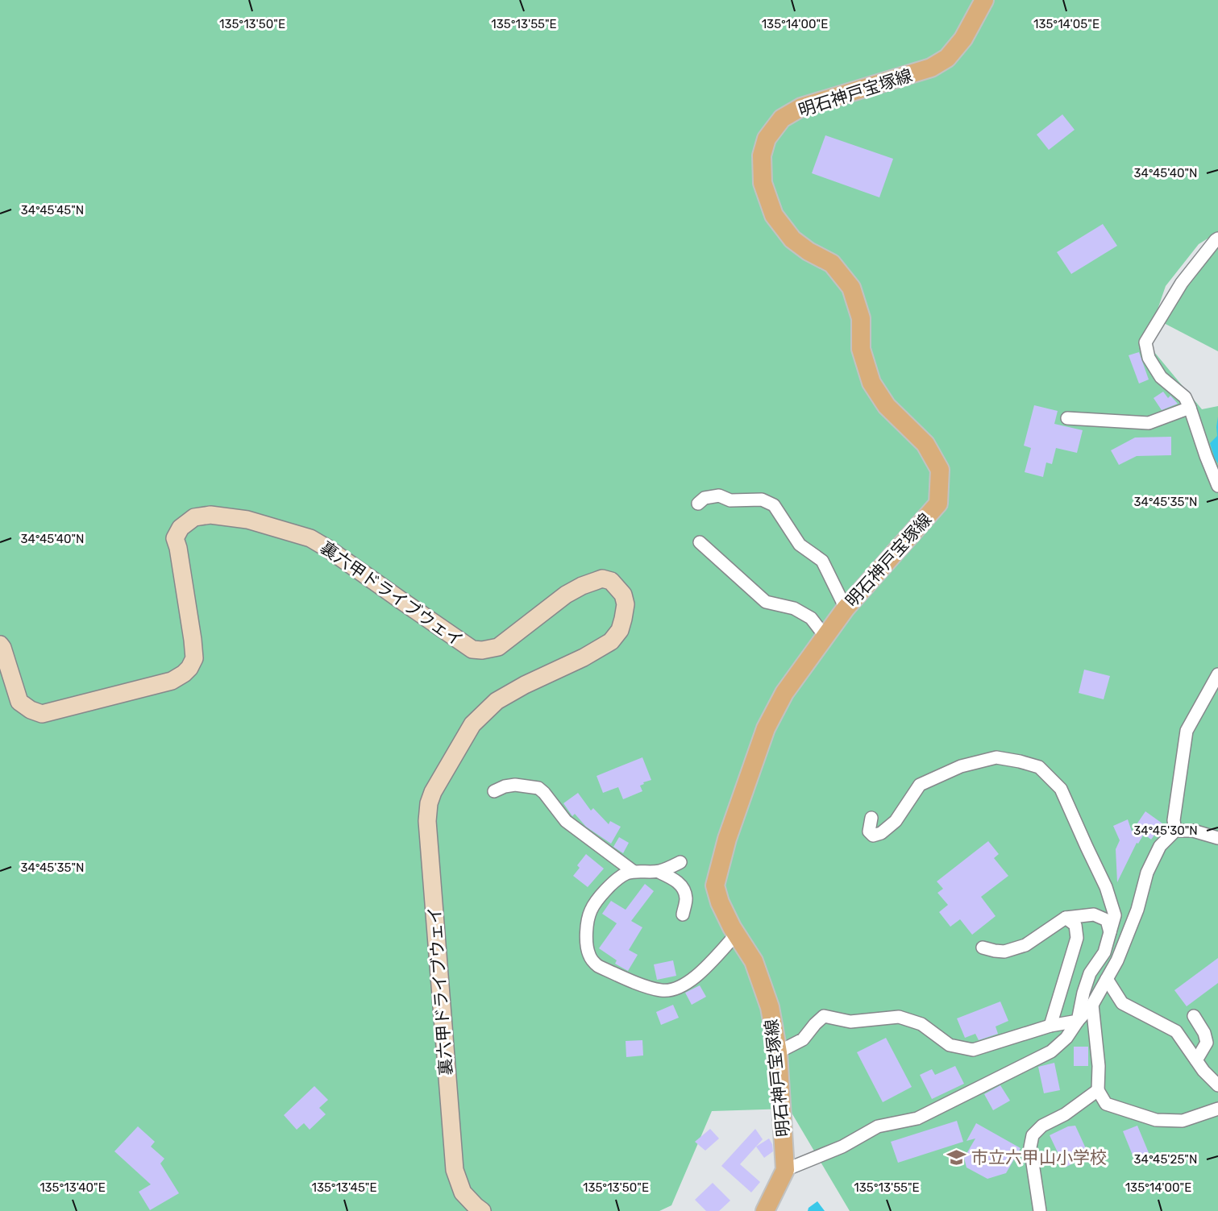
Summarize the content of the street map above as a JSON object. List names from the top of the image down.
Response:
{
  "streets": {
    "main road": ["明石神戸宝塚線"],
    "street": ["裏六甲ドライブウェイ"]
  },
  "places": {
    "school or university": ["市立六甲山小学校"]
  },
  "coordinates": [
    "135°13'50\"E",
    "135°13'55\"E",
    "135°14'00\"E",
    "135°14'05\"E",
    "34°45'40\"N",
    "34°45'45\"N",
    "34°45'35\"N",
    "34°45'30\"N",
    "34°45'25\"N",
    "135°13'40\"E",
    "135°13'45\"E"
  ]
}
